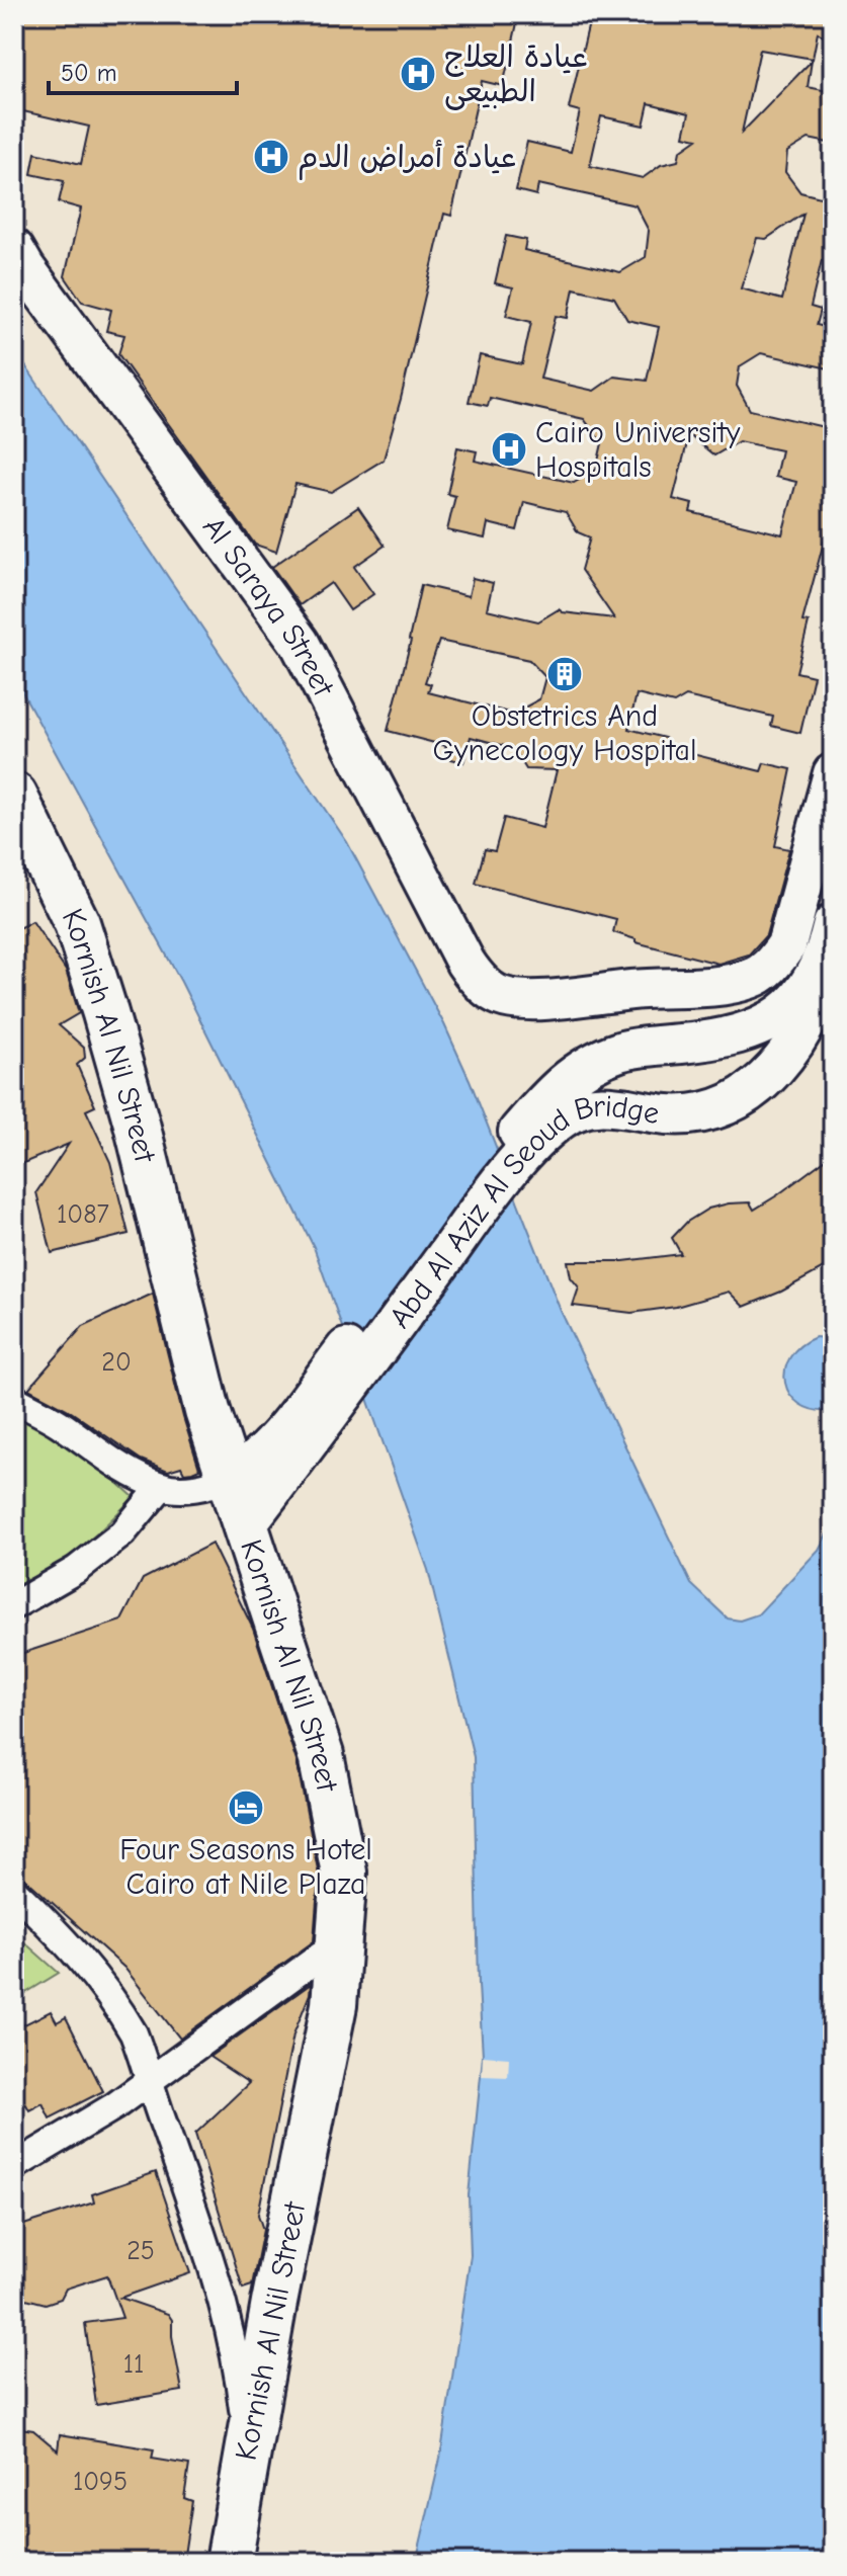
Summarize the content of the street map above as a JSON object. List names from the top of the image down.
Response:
{
  "streets": {
    "highway": ["Kornish Al Nil Street"],
    "main road": ["Al Saraya Street", "Abd Al Aziz Al Seoud Bridge"]
  },
  "crossings": [
    ["Kornish Al Nil Street", "Abd Al Aziz Al Seoud Bridge"]
  ],
  "places": {
    "hospital": ["عيادة العلاج الطبيعى", "عيادة أمراض الدم", "Cairo University Hospitals"],
    "building": ["Obstetrics And Gynecology Hospital"],
    "hotel": ["Four Seasons Hotel Cairo at Nile Plaza"]
  },
  "house_numbers": [
    "1087",
    "20",
    "25",
    "11",
    "1095"
  ],
  "scale_bar": "50 m"
}
